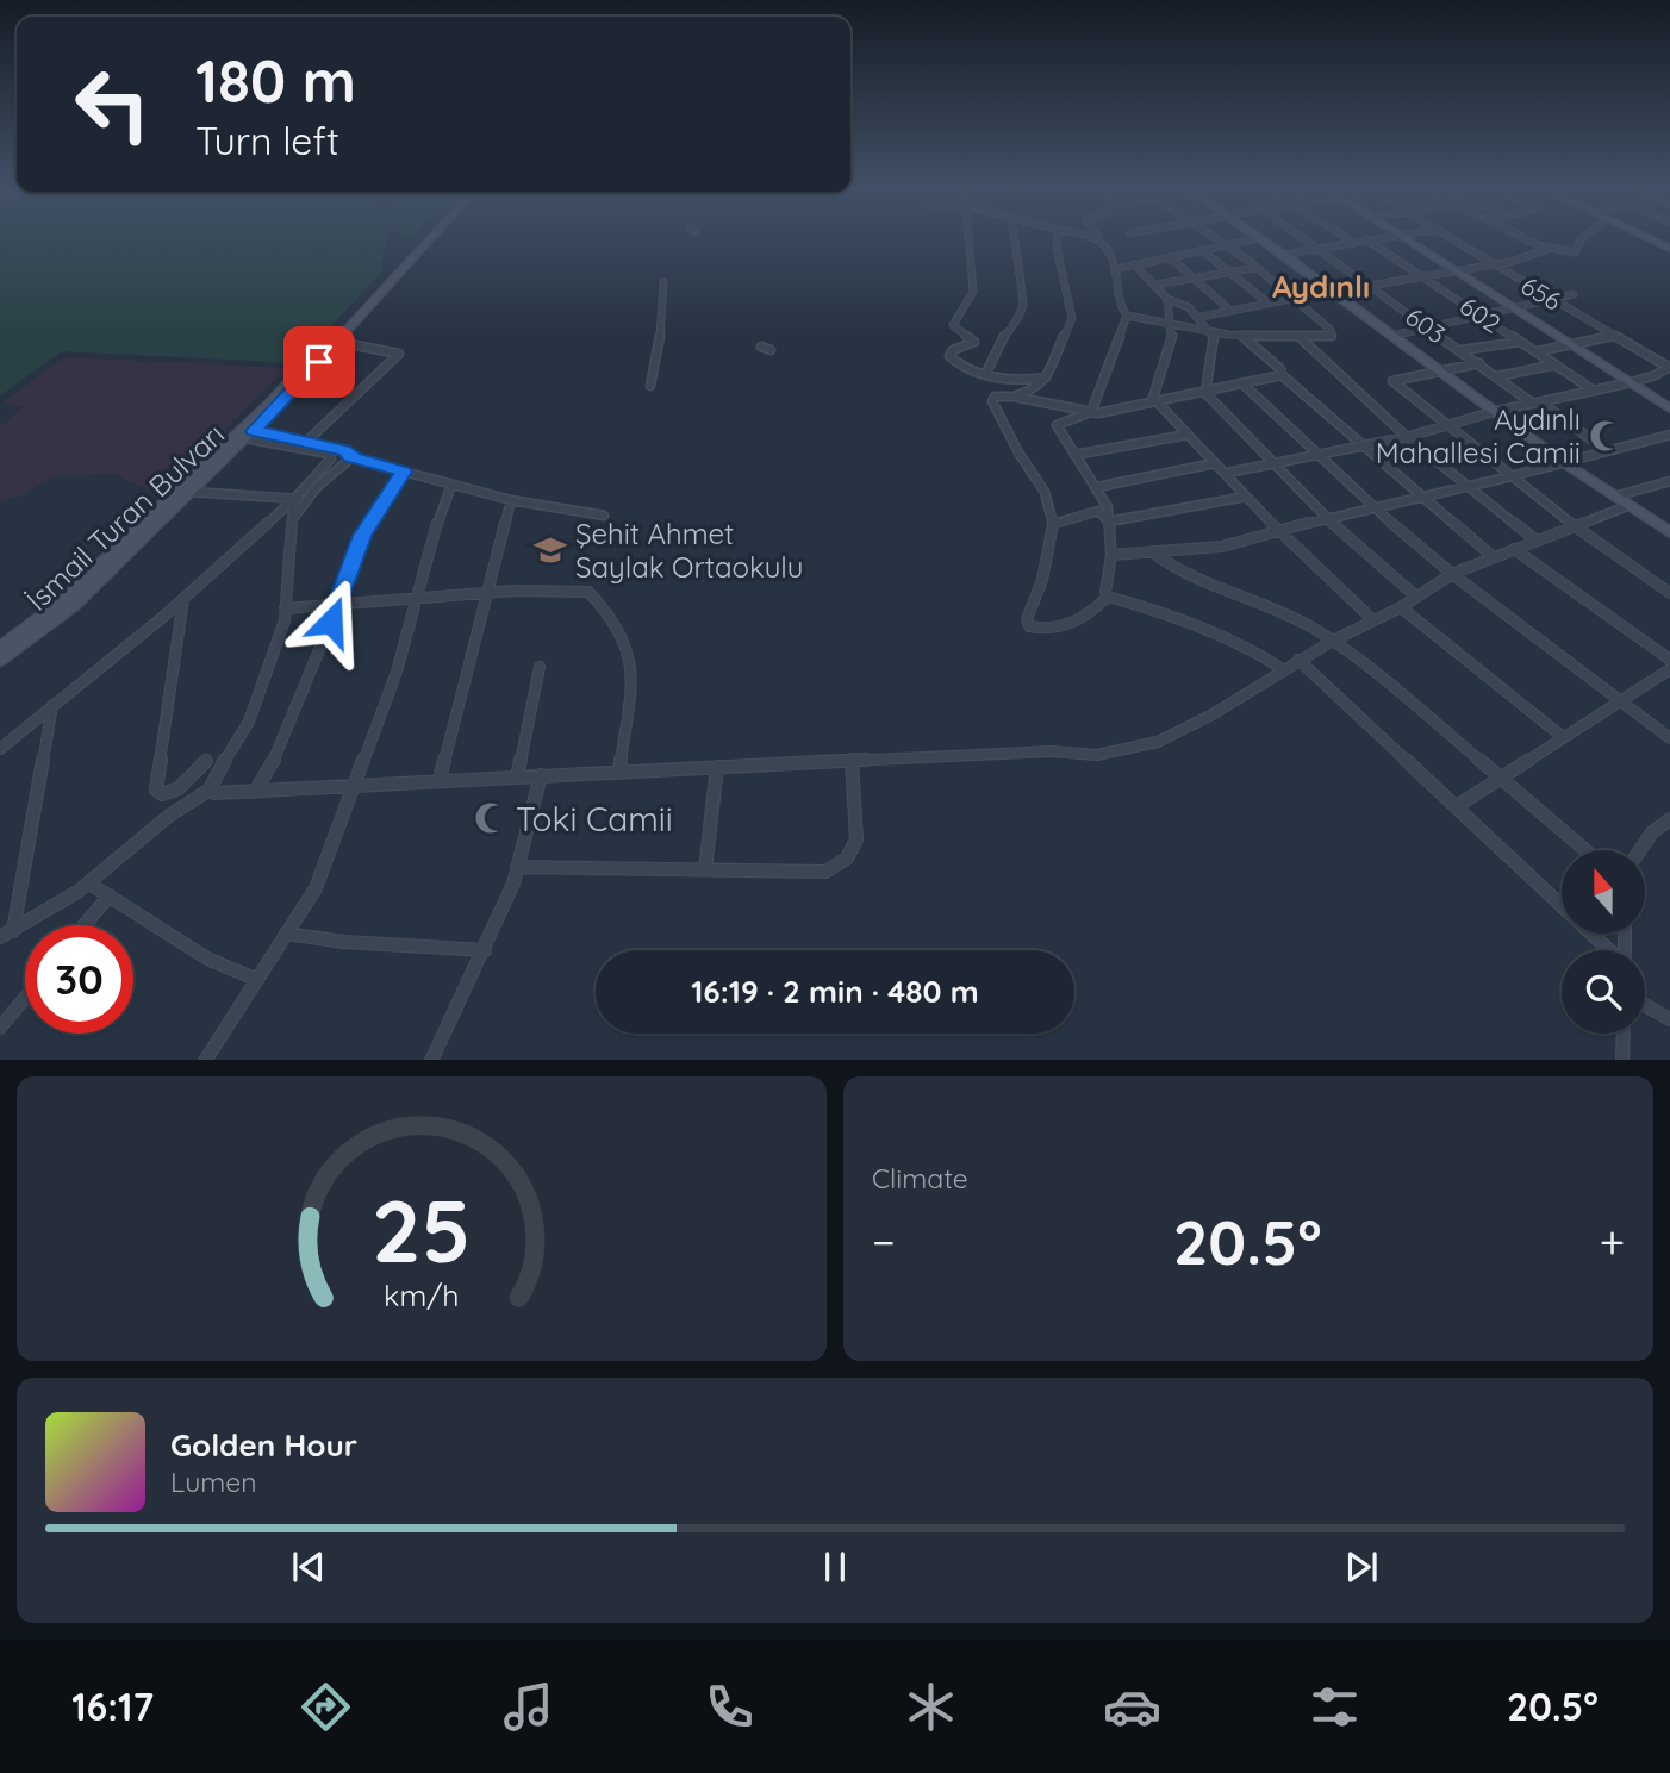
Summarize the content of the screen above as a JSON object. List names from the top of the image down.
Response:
{
  "streets": {
    "main road": ["İsmail Turan Bulvarı"],
    "street": ["656", "602", "603"]
  },
  "districts": ["Aydınlı"],
  "places": {
    "mosque": ["Aydınlı Mahallesi Camii", "Toki Camii"],
    "school or university": ["Şehit Ahmet Saylak Ortaokulu"]
  },
  "north": "top",
  "page": {
    "turn": ["180 m", "Turn left"],
    "limit": "30",
    "trip": "16:19 · 2 min · 480 m",
    "tile": "Climate",
    "heat": ["−", "20.5°", "+"],
    "song": ["Golden Hour", "Lumen"],
    "tabs": ["16:17", "20.5°"],
    "gauge": ["25", "km/h"]
  }
}
